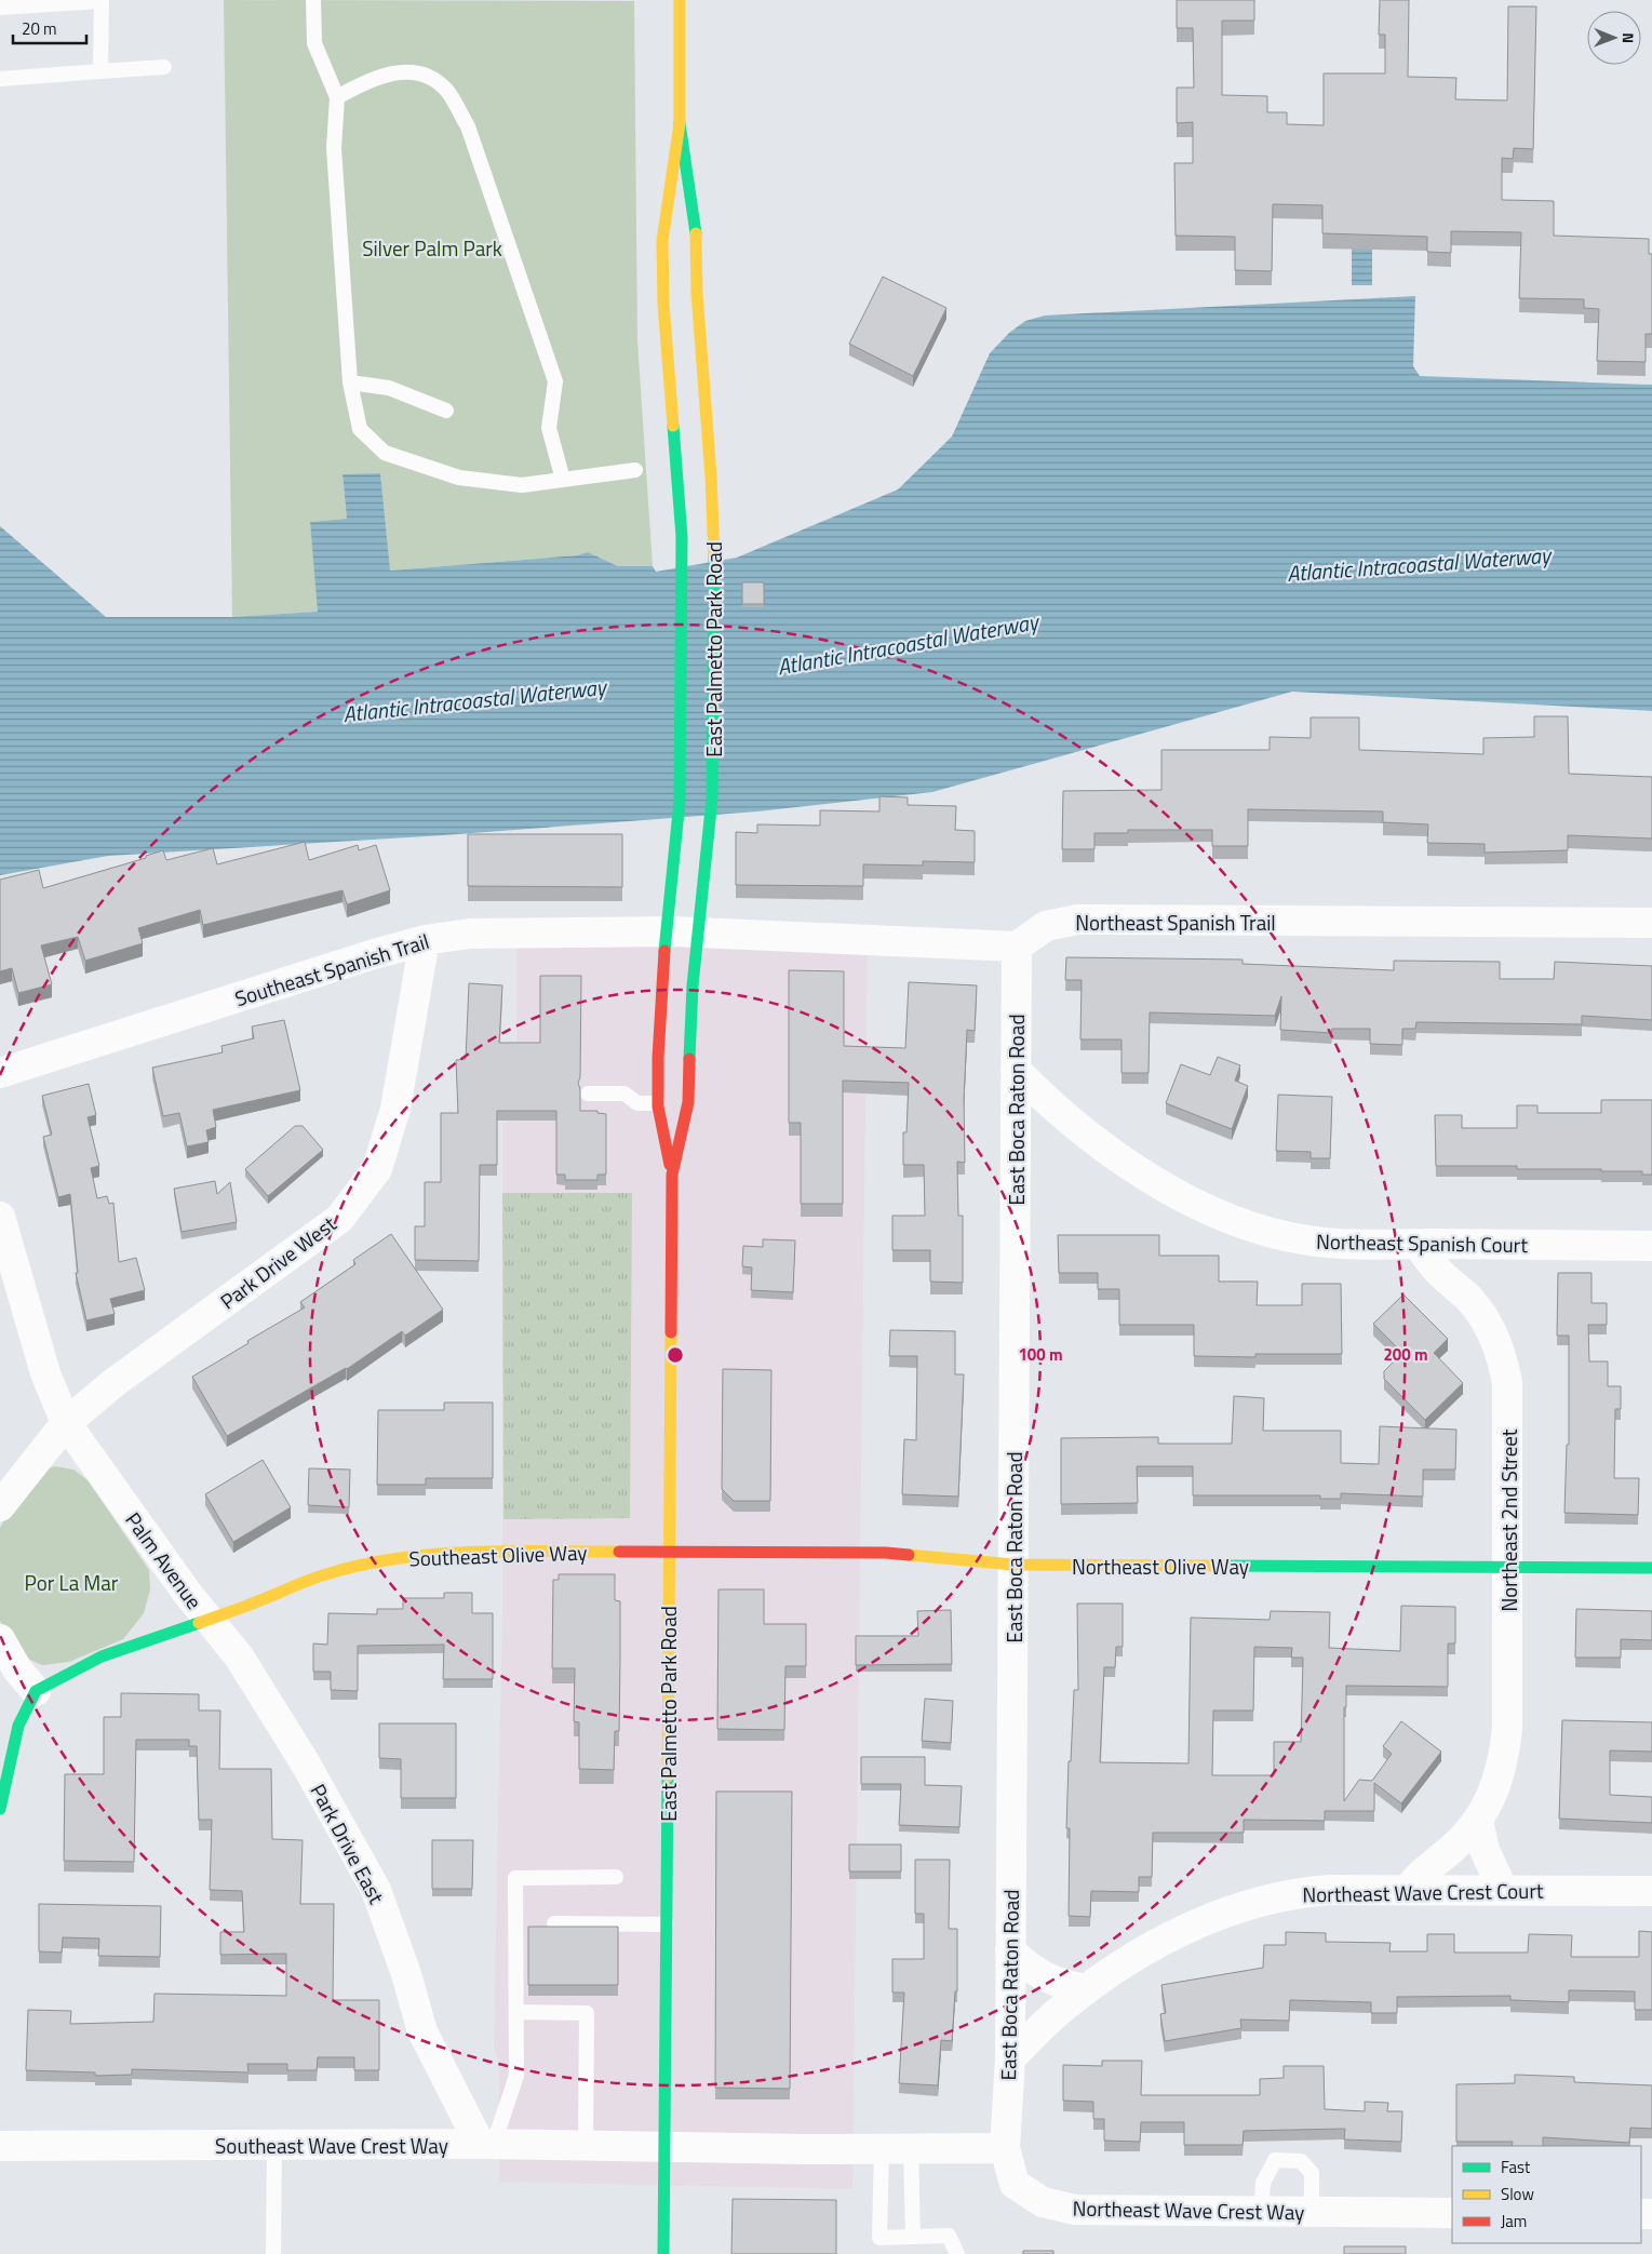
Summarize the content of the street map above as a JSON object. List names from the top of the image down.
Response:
{
  "streets": {
    "main road": [
      "East Palmetto Park Road",
      "Southeast Olive Way",
      "Palm Avenue",
      "Northeast Olive Way"
    ],
    "street": [
      "Northeast Spanish Trail",
      "Southeast Spanish Trail",
      "East Boca Raton Road",
      "Northeast Spanish Court",
      "Park Drive West",
      "Northeast 2nd Street",
      "Park Drive East",
      "Northeast Wave Crest Court",
      "Southeast Wave Crest Way",
      "Northeast Wave Crest Way"
    ]
  },
  "crossings": [
    ["East Palmetto Park Road", "Southeast Olive Way"],
    ["East Palmetto Park Road", "Northeast Olive Way"],
    ["East Palmetto Park Road", "Southeast Wave Crest Way"],
    ["Northeast Spanish Trail", "Southeast Spanish Trail"],
    ["Northeast Spanish Trail", "East Boca Raton Road"],
    ["Southeast Spanish Trail", "East Boca Raton Road"],
    ["Southeast Spanish Trail", "Park Drive West"],
    ["East Boca Raton Road", "Northeast Spanish Court"],
    ["East Boca Raton Road", "Northeast Olive Way"],
    ["East Boca Raton Road", "Northeast Wave Crest Court"],
    ["East Boca Raton Road", "Northeast Wave Crest Way"],
    ["Northeast Spanish Court", "Northeast 2nd Street"],
    ["Park Drive West", "Palm Avenue"],
    ["Northeast 2nd Street", "Northeast Olive Way"],
    ["Northeast 2nd Street", "Northeast Wave Crest Court"],
    ["Southeast Olive Way", "Palm Avenue"],
    ["Southeast Olive Way", "Northeast Olive Way"],
    ["Southeast Olive Way", "Park Drive East"],
    ["Palm Avenue", "Park Drive East"],
    ["Park Drive East", "Southeast Wave Crest Way"]
  ],
  "water": ["Atlantic Intracoastal Waterway"],
  "parks": ["Silver Palm Park", "Por La Mar"],
  "legend": ["Fast", "Slow", "Jam"],
  "scale_bar": "20 m",
  "north": "right",
  "rings": ["100 m", "200 m"]
}
